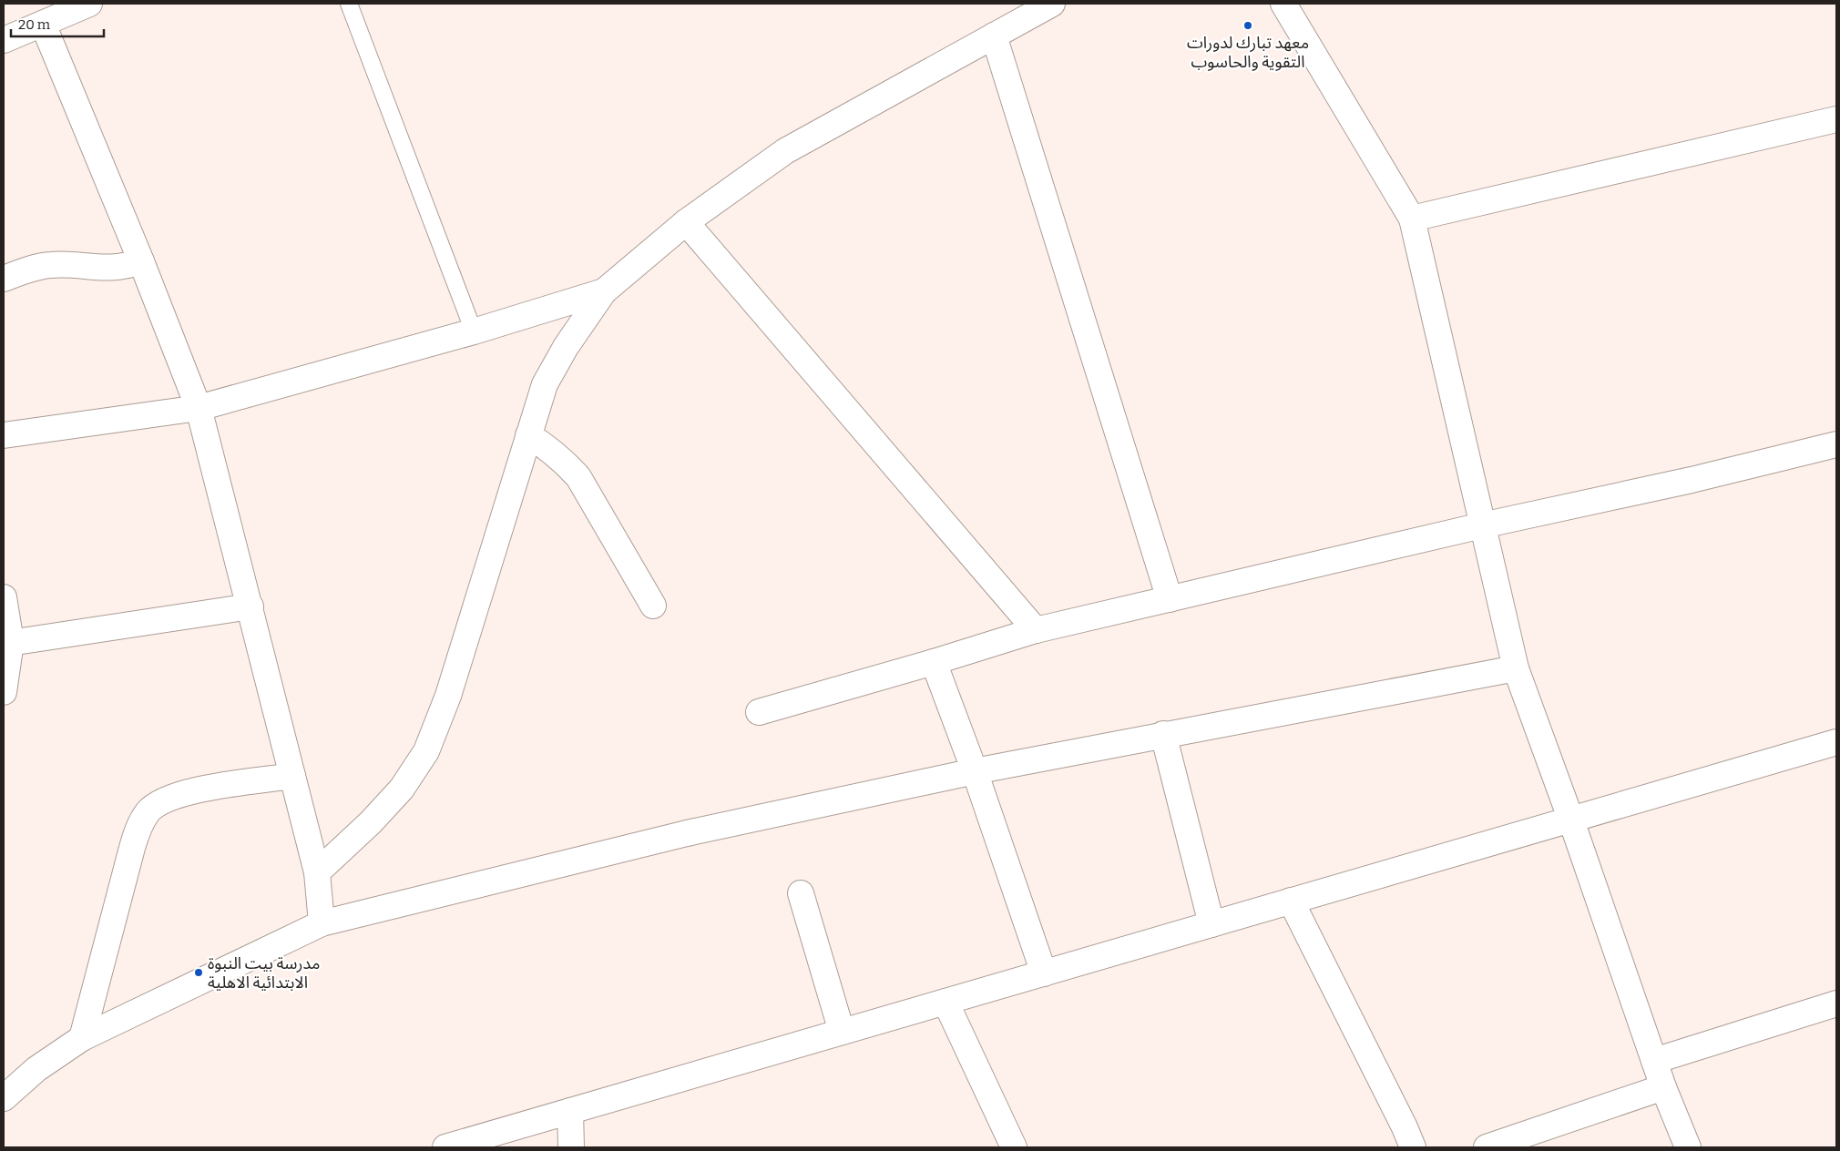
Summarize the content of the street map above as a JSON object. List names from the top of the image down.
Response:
{
  "places": ["معهد تبارك لدورات التقوية والحاسوب", "مدرسة بيت النبوة الابتدائية الاهلية"],
  "scale_bar": "20 m"
}
